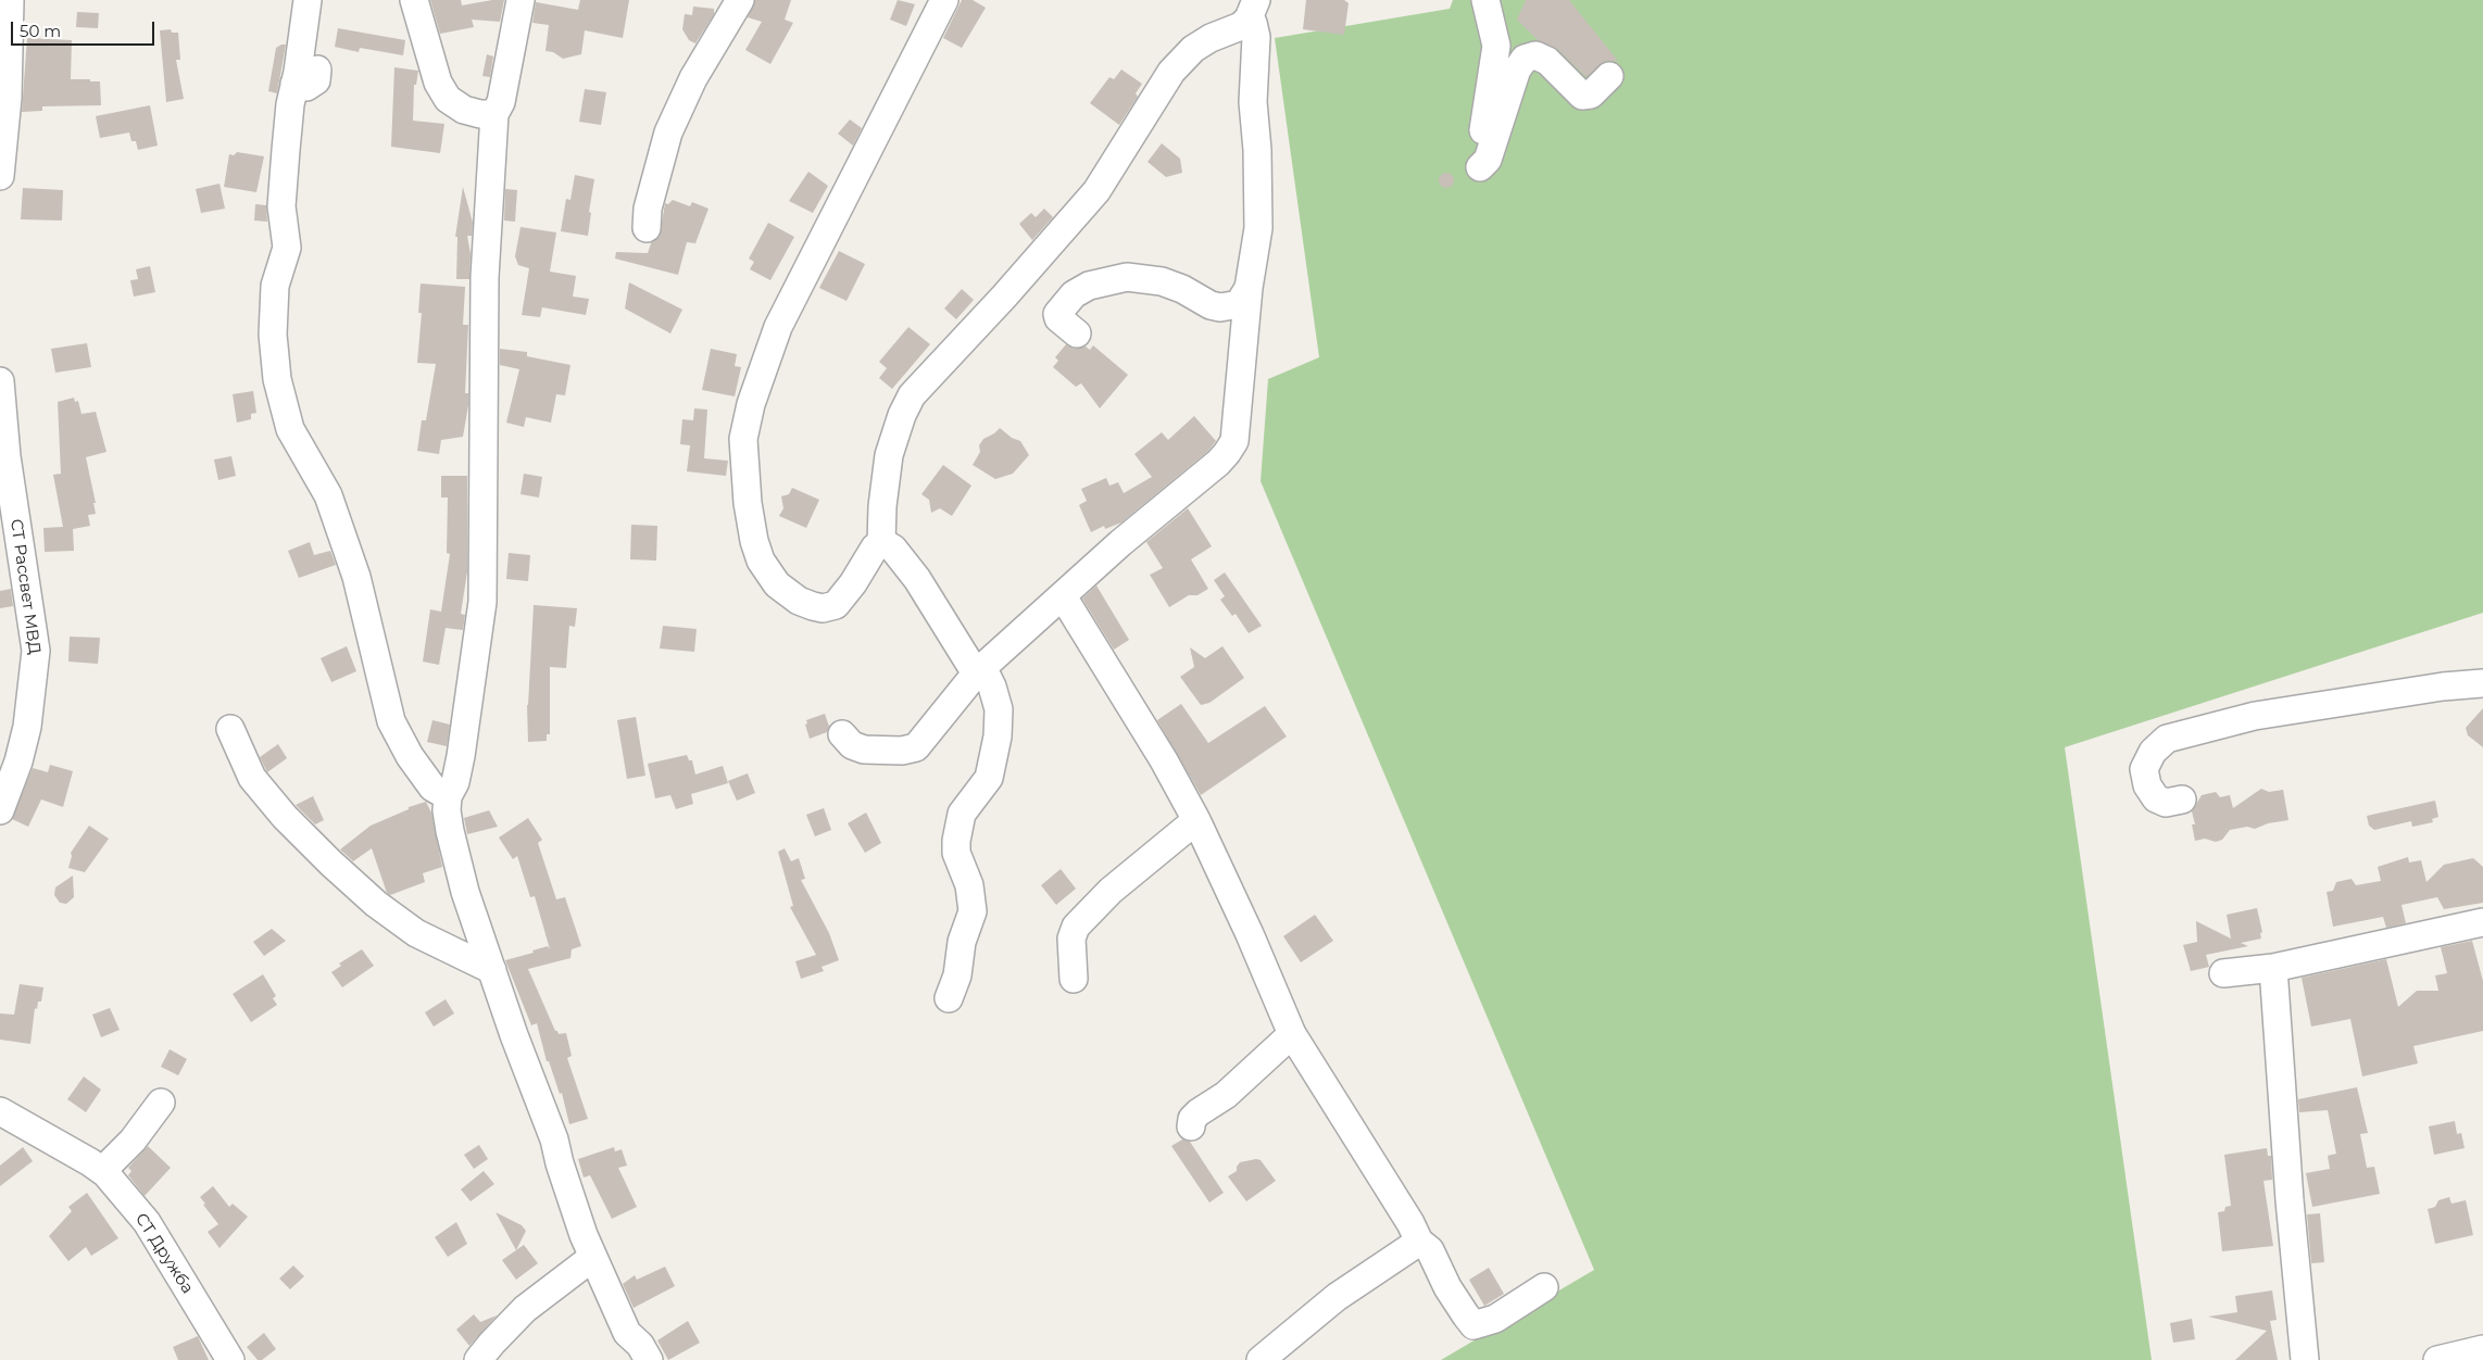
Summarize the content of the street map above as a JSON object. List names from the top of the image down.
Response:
{
  "streets": {
    "street": ["СТ Рассвет МВД", "СТ Дружба"]
  },
  "scale_bar": "50 m"
}
